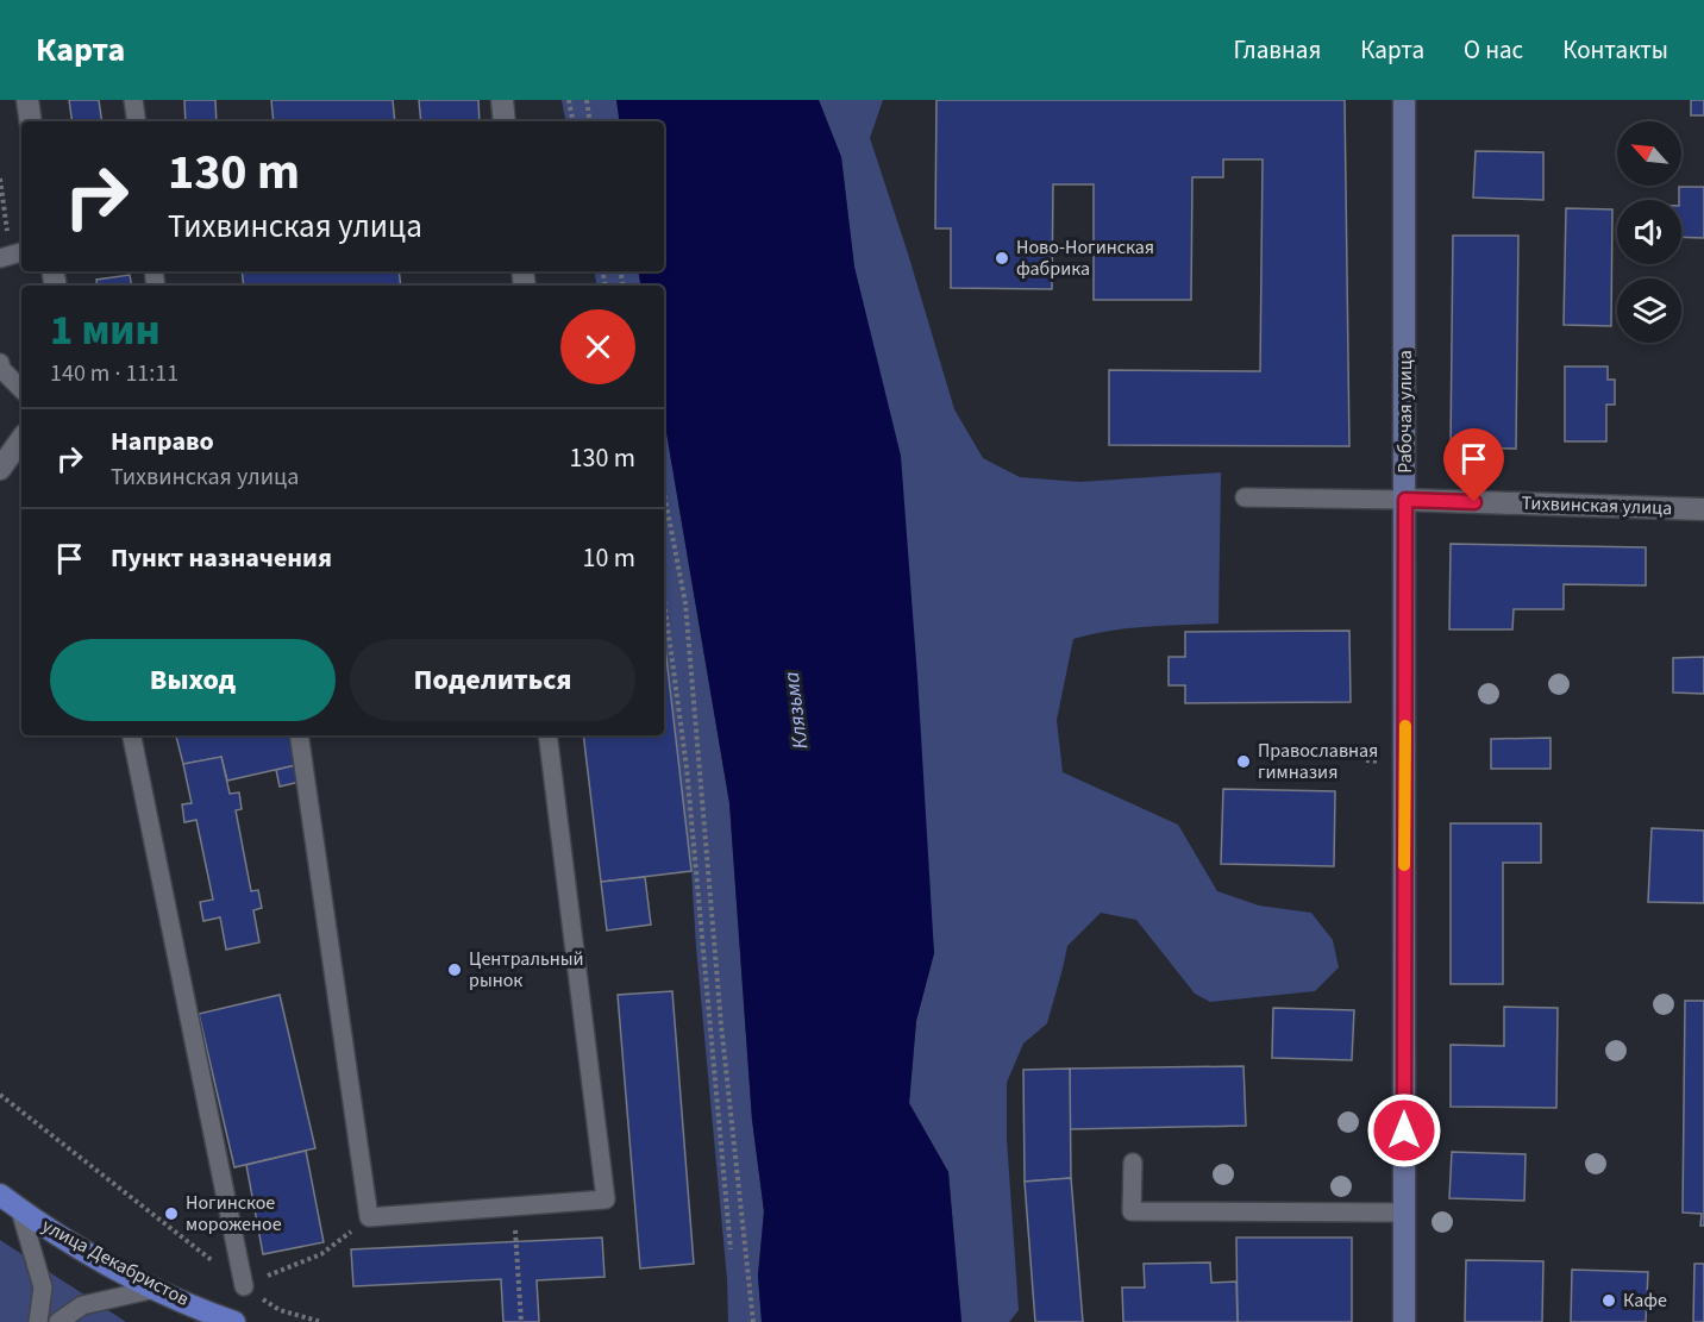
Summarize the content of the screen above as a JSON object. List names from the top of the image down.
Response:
{
  "streets": {
    "main road": ["Рабочая улица", "улица Декабристов"],
    "street": ["Тихвинская улица"]
  },
  "crossings": [
    ["Рабочая улица", "Тихвинская улица"]
  ],
  "water": ["Клязьма"],
  "places": [
    "Ново-Ногинская фабрика",
    "Православная гимназия",
    "Центральный рынок",
    "Ногинское мороженое",
    "Кафе"
  ],
  "north": "top left",
  "page": {
    "header": "Карта",
    "nav": [
      "Главная",
      "Карта",
      "О нас",
      "Контакты"
    ],
    "turn": ["130 m", "Тихвинская улица"],
    "heading": ["1 мин", "140 m · 11:11"],
    "list": [
      {
        "name": "Направо",
        "note": "Тихвинская улица",
        "value": "130 m"
      },
      {
        "name": "Пункт назначения",
        "value": "10 m"
      }
    ],
    "buttons": ["Выход", "Поделиться"]
  }
}
